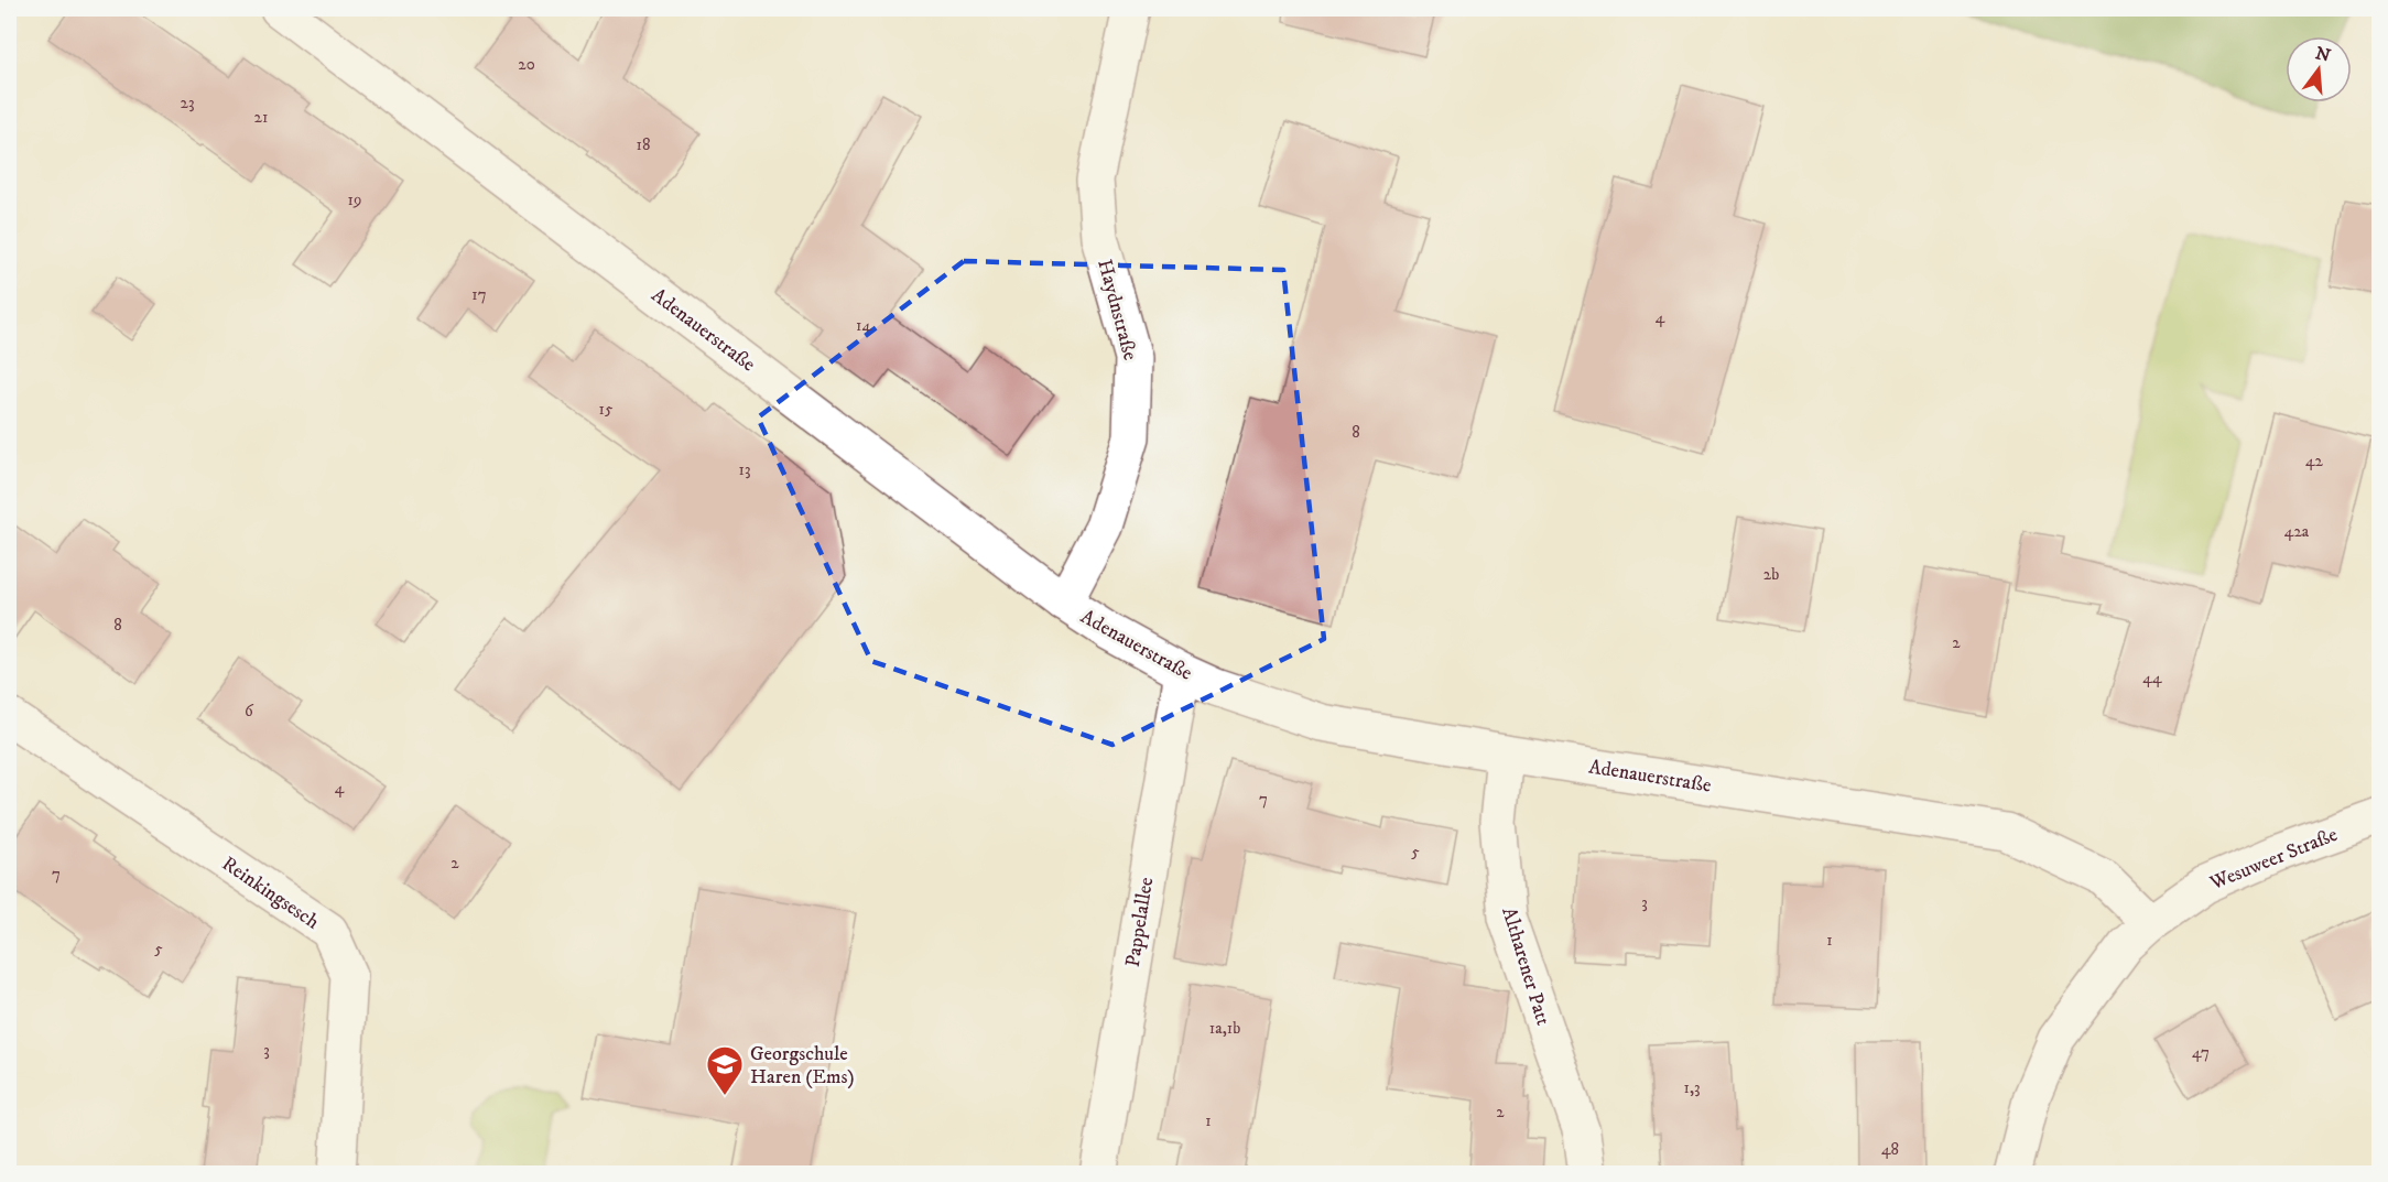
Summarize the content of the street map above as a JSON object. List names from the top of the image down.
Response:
{
  "streets": {
    "street": [
      "Haydnstraße",
      "Adenauerstraße",
      "Wesuweer Straße",
      "Reinkingsesch",
      "Pappelallee",
      "Altharener Patt"
    ]
  },
  "crossings": [
    ["Haydnstraße", "Adenauerstraße"],
    ["Adenauerstraße", "Wesuweer Straße"],
    ["Adenauerstraße", "Pappelallee"],
    ["Adenauerstraße", "Altharener Patt"]
  ],
  "places": {
    "school or university": ["Georgschule Haren (Ems)"]
  },
  "house_numbers": [
    "20",
    "23",
    "21",
    "18",
    "19",
    "17",
    "4",
    "14",
    "15",
    "8",
    "42",
    "13",
    "42a",
    "2b",
    "8",
    "2",
    "44",
    "6",
    "4",
    "7",
    "5",
    "2",
    "7",
    "3",
    "1",
    "5",
    "1a,1b",
    "3",
    "47",
    "1,3",
    "2",
    "1",
    "48"
  ],
  "north": "top"
}
